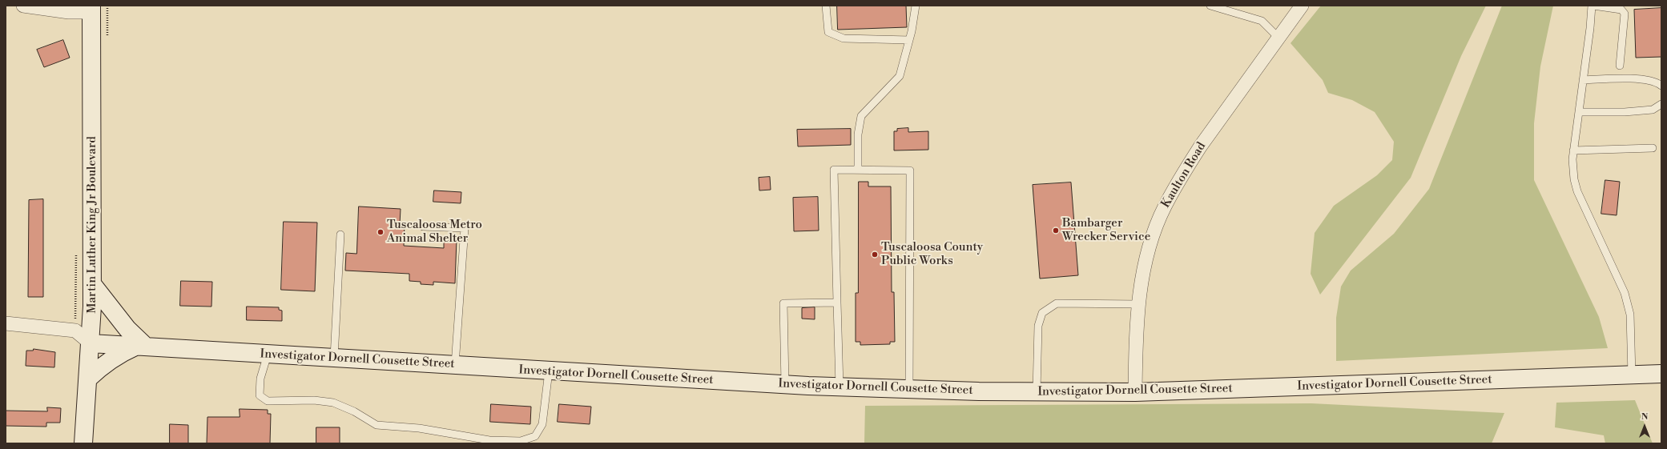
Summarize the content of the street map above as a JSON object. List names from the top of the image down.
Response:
{
  "streets": {
    "main road": ["Martin Luther King Jr Boulevard", "Investigator Dornell Cousette Street"],
    "street": ["Kaulton Road"]
  },
  "crossings": [
    ["Kaulton Road", "Investigator Dornell Cousette Street"],
    ["Martin Luther King Jr Boulevard", "Investigator Dornell Cousette Street"]
  ],
  "places": ["Bambarger Wrecker Service", "Tuscaloosa Metro Animal Shelter", "Tuscaloosa County Public Works"],
  "north": "top"
}
